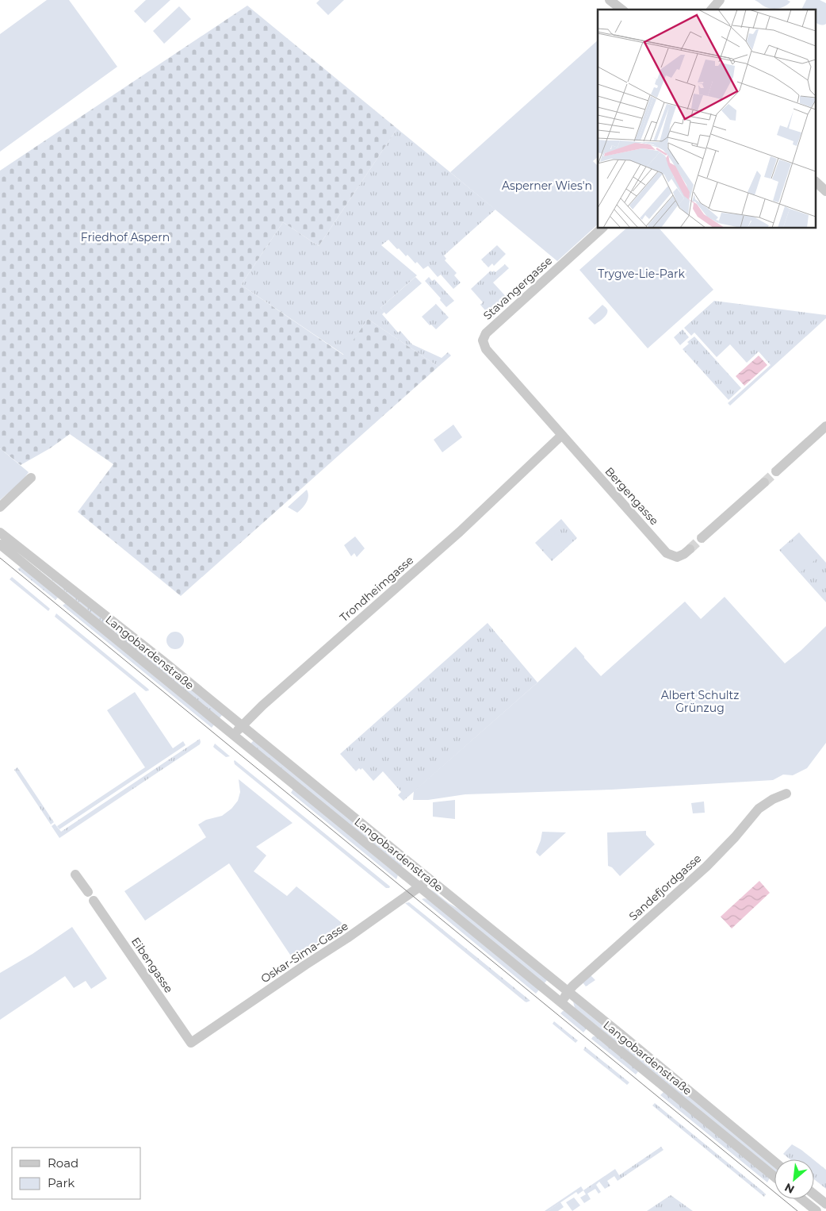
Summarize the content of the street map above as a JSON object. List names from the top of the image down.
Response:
{
  "streets": {
    "street": [
      "Stavangergasse",
      "Bergengasse",
      "Trondheimgasse",
      "Langobardenstraße",
      "Sandefjordgasse",
      "Oskar-Sima-Gasse",
      "Eibengasse"
    ]
  },
  "crossings": [
    ["Stavangergasse", "Bergengasse"],
    ["Stavangergasse", "Trondheimgasse"],
    ["Bergengasse", "Trondheimgasse"],
    ["Trondheimgasse", "Langobardenstraße"],
    ["Langobardenstraße", "Sandefjordgasse"],
    ["Langobardenstraße", "Oskar-Sima-Gasse"],
    ["Oskar-Sima-Gasse", "Eibengasse"]
  ],
  "parks": [
    "Asperner Wies'n",
    "Friedhof Aspern",
    "Trygve-Lie-Park",
    "Albert Schultz Grünzug"
  ],
  "legend": ["Road", "Park"],
  "north": "bottom left"
}
